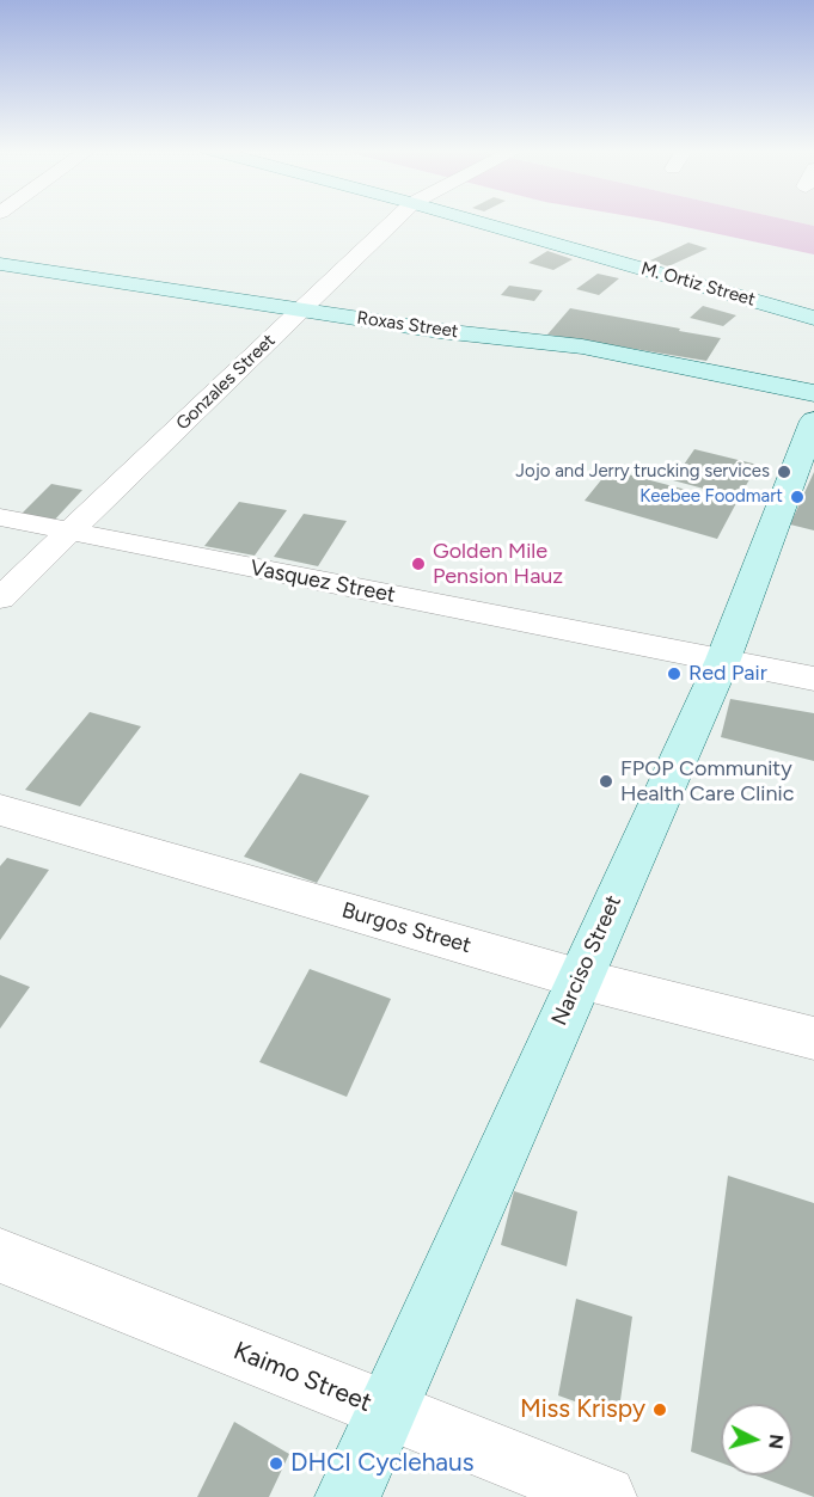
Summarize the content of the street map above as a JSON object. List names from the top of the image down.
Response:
{
  "streets": {
    "street": [
      "M. Ortiz Street",
      "Roxas Street",
      "Gonzales Street",
      "Vasquez Street",
      "Burgos Street",
      "Narciso Street",
      "Kaimo Street"
    ]
  },
  "crossings": [
    ["Roxas Street", "Gonzales Street"],
    ["Gonzales Street", "Vasquez Street"],
    ["Vasquez Street", "Narciso Street"],
    ["Burgos Street", "Narciso Street"],
    ["Narciso Street", "Kaimo Street"]
  ],
  "places": [
    "Jojo and Jerry trucking services",
    "Keebee Foodmart",
    "Golden Mile Pension Hauz",
    "Red Pair",
    "FPOP Community Health Care Clinic",
    "Miss Krispy",
    "DHCI Cyclehaus"
  ],
  "north": "right"
}
